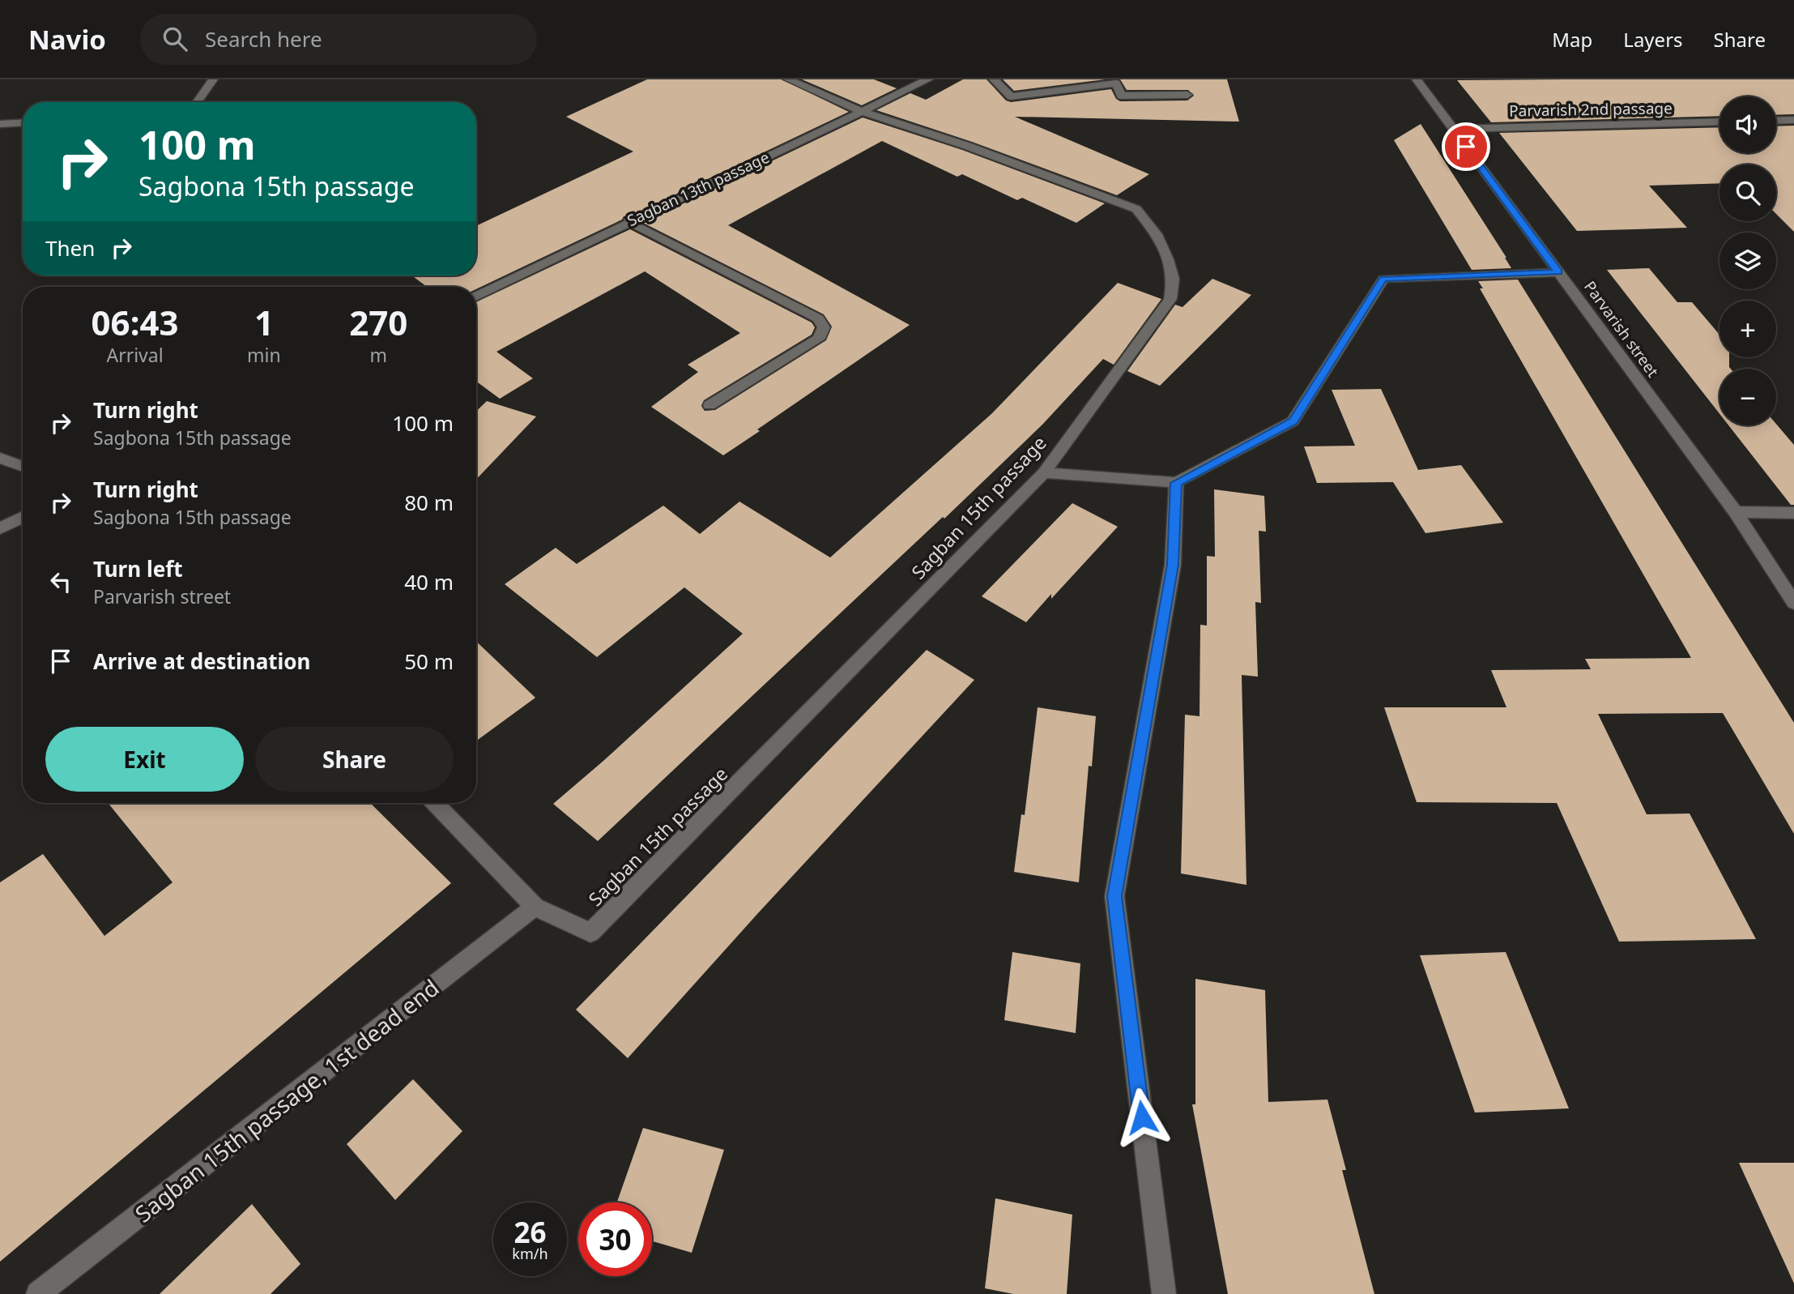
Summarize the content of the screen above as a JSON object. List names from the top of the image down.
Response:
{
  "streets": {
    "street": [
      "Parvarish 2nd passage",
      "Sagban 13th passage",
      "Parvarish street",
      "Sagban 15th passage",
      "Sagban 15th passage, 1st dead end"
    ]
  },
  "crossings": [
    ["Parvarish 2nd passage", "Parvarish street"],
    ["Sagban 13th passage", "Sagban 15th passage"],
    ["Sagban 15th passage", "Sagban 15th passage, 1st dead end"]
  ],
  "page": {
    "header": "Navio",
    "search": "Search here",
    "nav": ["Map", "Layers", "Share"],
    "map_buttons": ["+", "−"],
    "turn": ["100 m", "Sagbona 15th passage"],
    "then": "Then",
    "eta": [
      "06:43",
      "Arrival",
      "1",
      "min",
      "270",
      "m"
    ],
    "list": [
      {
        "name": "Turn right",
        "note": "Sagbona 15th passage",
        "value": "100 m"
      },
      {
        "name": "Turn right",
        "note": "Sagbona 15th passage",
        "value": "80 m"
      },
      {
        "name": "Turn left",
        "note": "Parvarish street",
        "value": "40 m"
      },
      {
        "name": "Arrive at destination",
        "value": "50 m"
      }
    ],
    "buttons": ["Exit", "Share"],
    "speed": "26 km/h",
    "limit": "30"
  }
}
